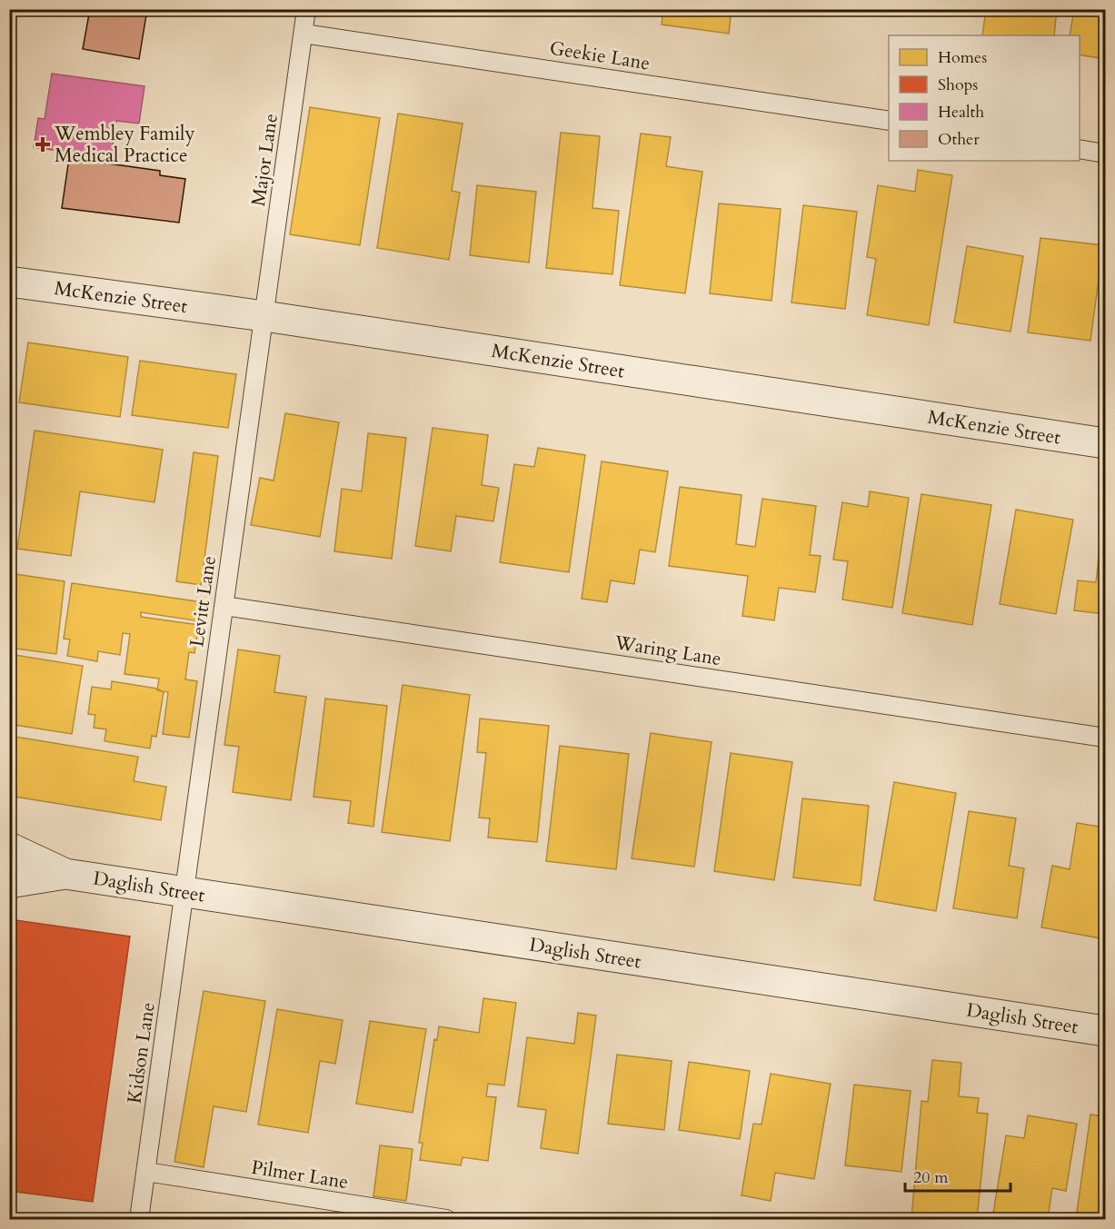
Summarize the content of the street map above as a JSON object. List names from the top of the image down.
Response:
{
  "streets": {
    "street": ["McKenzie Street", "Daglish Street"],
    "lane": [
      "Geekie Lane",
      "Major Lane",
      "Levitt Lane",
      "Waring Lane",
      "Kidson Lane",
      "Pilmer Lane"
    ]
  },
  "crossings": [
    ["Geekie Lane", "Major Lane"],
    ["Major Lane", "McKenzie Street"],
    ["Major Lane", "Levitt Lane"],
    ["McKenzie Street", "Levitt Lane"],
    ["Levitt Lane", "Waring Lane"],
    ["Levitt Lane", "Daglish Street"],
    ["Levitt Lane", "Kidson Lane"],
    ["Daglish Street", "Kidson Lane"],
    ["Kidson Lane", "Pilmer Lane"]
  ],
  "places": {
    "health": ["Wembley Family Medical Practice"]
  },
  "legend": [
    "Homes",
    "Shops",
    "Health",
    "Other"
  ],
  "scale_bar": "20 m"
}
